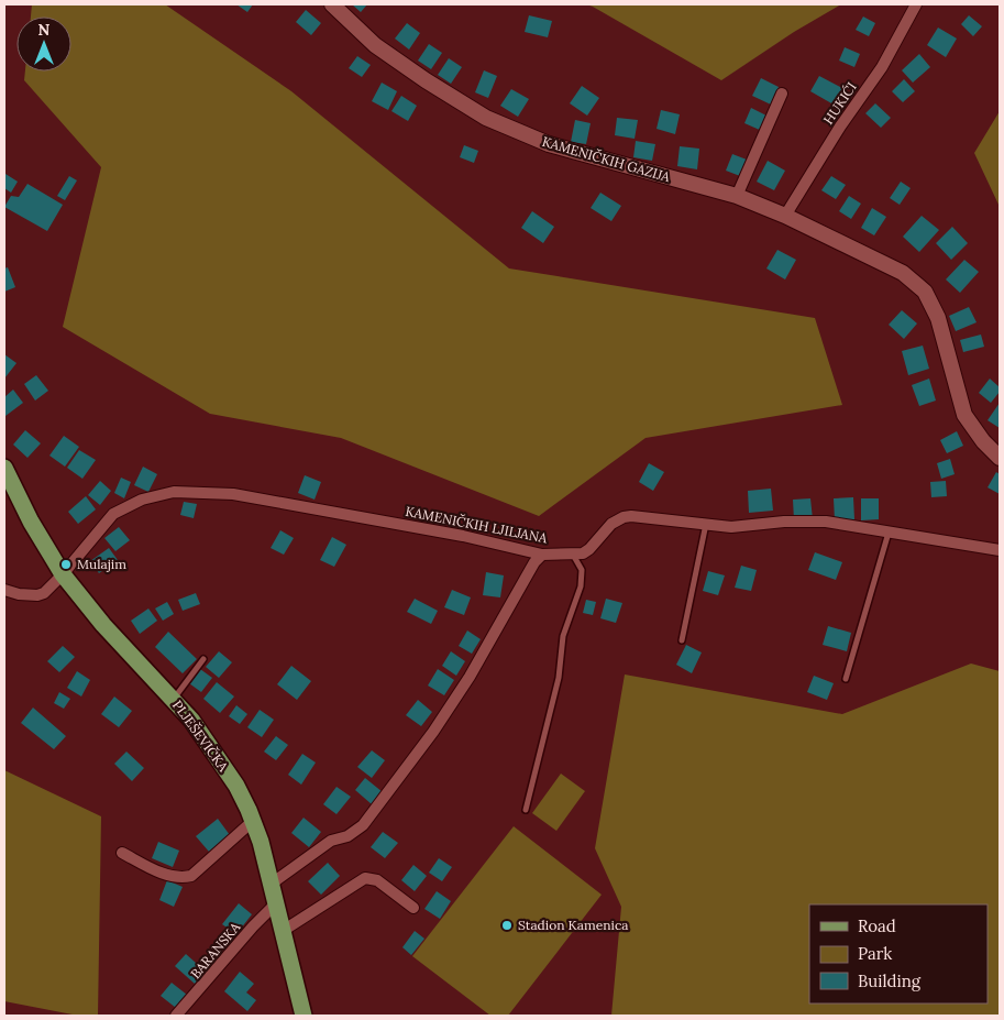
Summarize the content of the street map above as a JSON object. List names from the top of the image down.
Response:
{
  "streets": {
    "main road": ["PLJEŠEVIČKA"],
    "street": [
      "HUKIĆI",
      "KAMENIČKIH GAZIJA",
      "KAMENIČKIH LJILJANA",
      "BARANSKA"
    ]
  },
  "crossings": [
    ["HUKIĆI", "KAMENIČKIH GAZIJA"],
    ["KAMENIČKIH LJILJANA", "PLJEŠEVIČKA"],
    ["PLJEŠEVIČKA", "BARANSKA"]
  ],
  "places": ["Mulajim", "Stadion Kamenica"],
  "legend": ["Road", "Park", "Building"],
  "north": "top"
}
